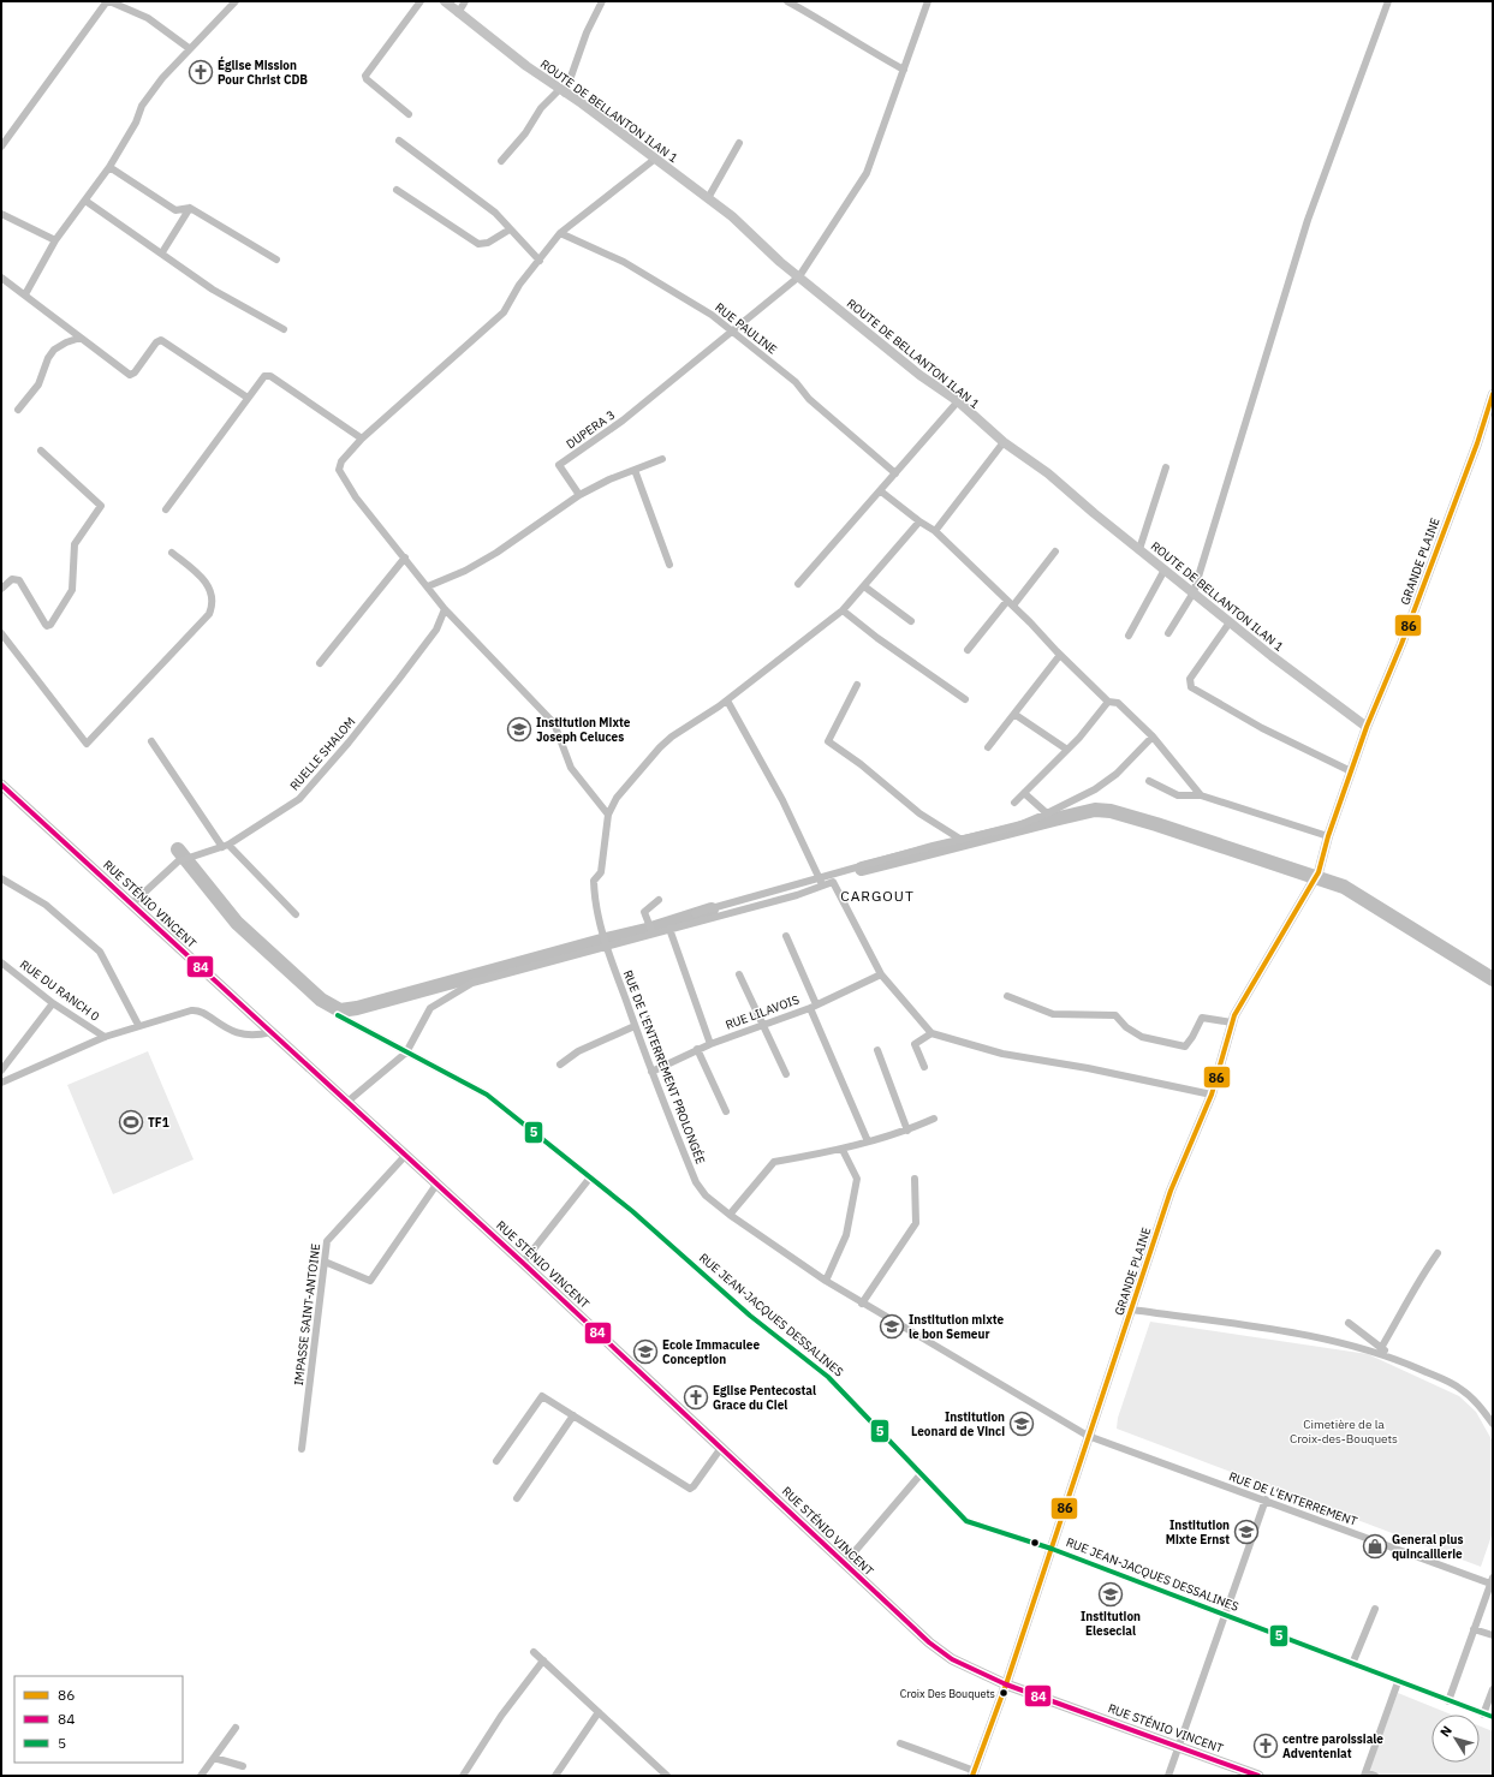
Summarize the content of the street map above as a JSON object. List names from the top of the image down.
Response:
{
  "streets": {
    "main road": ["RUE STÉNIO VINCENT"],
    "street": [
      "ROUTE DE BELLANTON ILAN 1",
      "RUE PAULINE",
      "DUPERA 3",
      "GRANDE PLAINE",
      "RUELLE SHALOM",
      "RUE DU RANCH 0",
      "RUE LILAVOIS",
      "RUE DE L'ENTERREMENT PROLONGÉE",
      "IMPASSE SAINT-ANTOINE",
      "RUE JEAN-JACQUES DESSALINES",
      "RUE DE L'ENTERREMENT"
    ]
  },
  "crossings": [
    ["ROUTE DE BELLANTON ILAN 1", "DUPERA 3"],
    ["ROUTE DE BELLANTON ILAN 1", "GRANDE PLAINE"],
    ["RUE PAULINE", "DUPERA 3"],
    ["GRANDE PLAINE", "RUE STÉNIO VINCENT"],
    ["GRANDE PLAINE", "RUE DE L'ENTERREMENT PROLONGÉE"],
    ["GRANDE PLAINE", "RUE JEAN-JACQUES DESSALINES"],
    ["GRANDE PLAINE", "RUE DE L'ENTERREMENT"],
    ["RUELLE SHALOM", "RUE STÉNIO VINCENT"],
    ["RUE STÉNIO VINCENT", "IMPASSE SAINT-ANTOINE"],
    ["RUE LILAVOIS", "RUE DE L'ENTERREMENT PROLONGÉE"],
    ["RUE DE L'ENTERREMENT PROLONGÉE", "RUE DE L'ENTERREMENT"],
    ["RUE JEAN-JACQUES DESSALINES", "RUE DE L'ENTERREMENT"]
  ],
  "districts": ["CARGOUT"],
  "parks": ["Cimetière de la Croix-des-Bouquets"],
  "places": {
    "church": ["Église Mission Pour Christ CDB", "Eglise Pentecostal Grace du Ciel", "centre paroissiale Adventeniat"],
    "school or university": [
      "Institution Mixte Joseph Celuces",
      "Institution mixte le bon Semeur",
      "Ecole Immaculee Conception",
      "Institution Leonard de Vinci",
      "Institution Mixte Ernst",
      "Institution Elesecial"
    ],
    "sports": ["TF1"],
    "shop": ["General plus quincaillerie"],
    "other": ["Croix Des Bouquets"]
  },
  "lines": ["transit line 86", "transit line 84", "transit line 5"],
  "legend": ["86", "84", "5"],
  "north": "top left"
}
